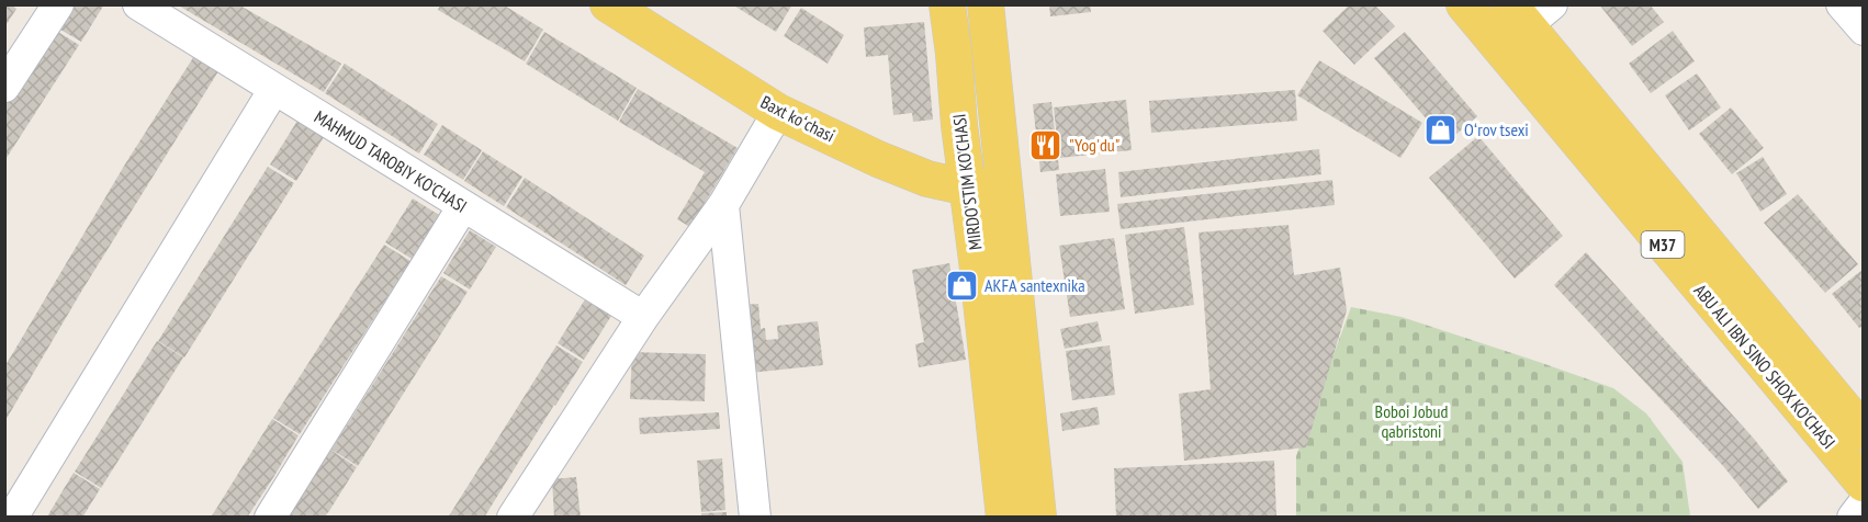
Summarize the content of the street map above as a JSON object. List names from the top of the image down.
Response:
{
  "streets": {
    "main road": [
      "Baxt koʻchasi",
      "MIRDO'STIM KO'CHASI",
      "M37",
      "ABU ALI IBN SINO SHOX KO'CHASI"
    ],
    "street": ["MAHMUD TAROBIY KO'CHASI"]
  },
  "crossings": [
    ["Baxt koʻchasi", "MIRDO'STIM KO'CHASI"]
  ],
  "parks": ["Boboi Jobud qabristoni"],
  "places": {
    "shop": ["Oʻrov tsexi", "AKFA santexnika"],
    "restaurant": ["\"Yog'du\""]
  }
}
